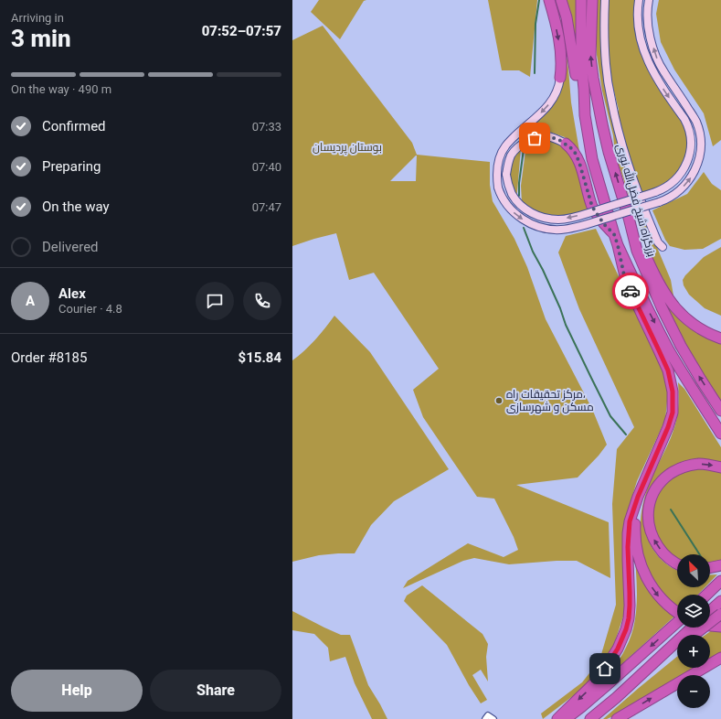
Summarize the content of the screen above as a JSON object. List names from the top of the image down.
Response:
{
  "streets": {
    "highway": ["بزرگراه شیخ فضل‌الله نوری"]
  },
  "parks": ["بوستان پردیسان"],
  "places": ["مرکز تحقیقات راه، مسکن و شهرسازی"],
  "north": "top left",
  "page": {
    "heading": ["3 min", "Arriving in", "07:52–07:57"],
    "panel": [
      "Alex",
      "Courier · 4.8",
      "Order #8185",
      "$15.84"
    ],
    "bar": "On the way · 490 m",
    "list": [
      ["Confirmed", "07:33"],
      ["Preparing", "07:40"],
      ["On the way", "07:47"],
      "Delivered"
    ],
    "round": "A",
    "map_buttons": ["+", "−"],
    "buttons": ["Help", "Share"]
  }
}
